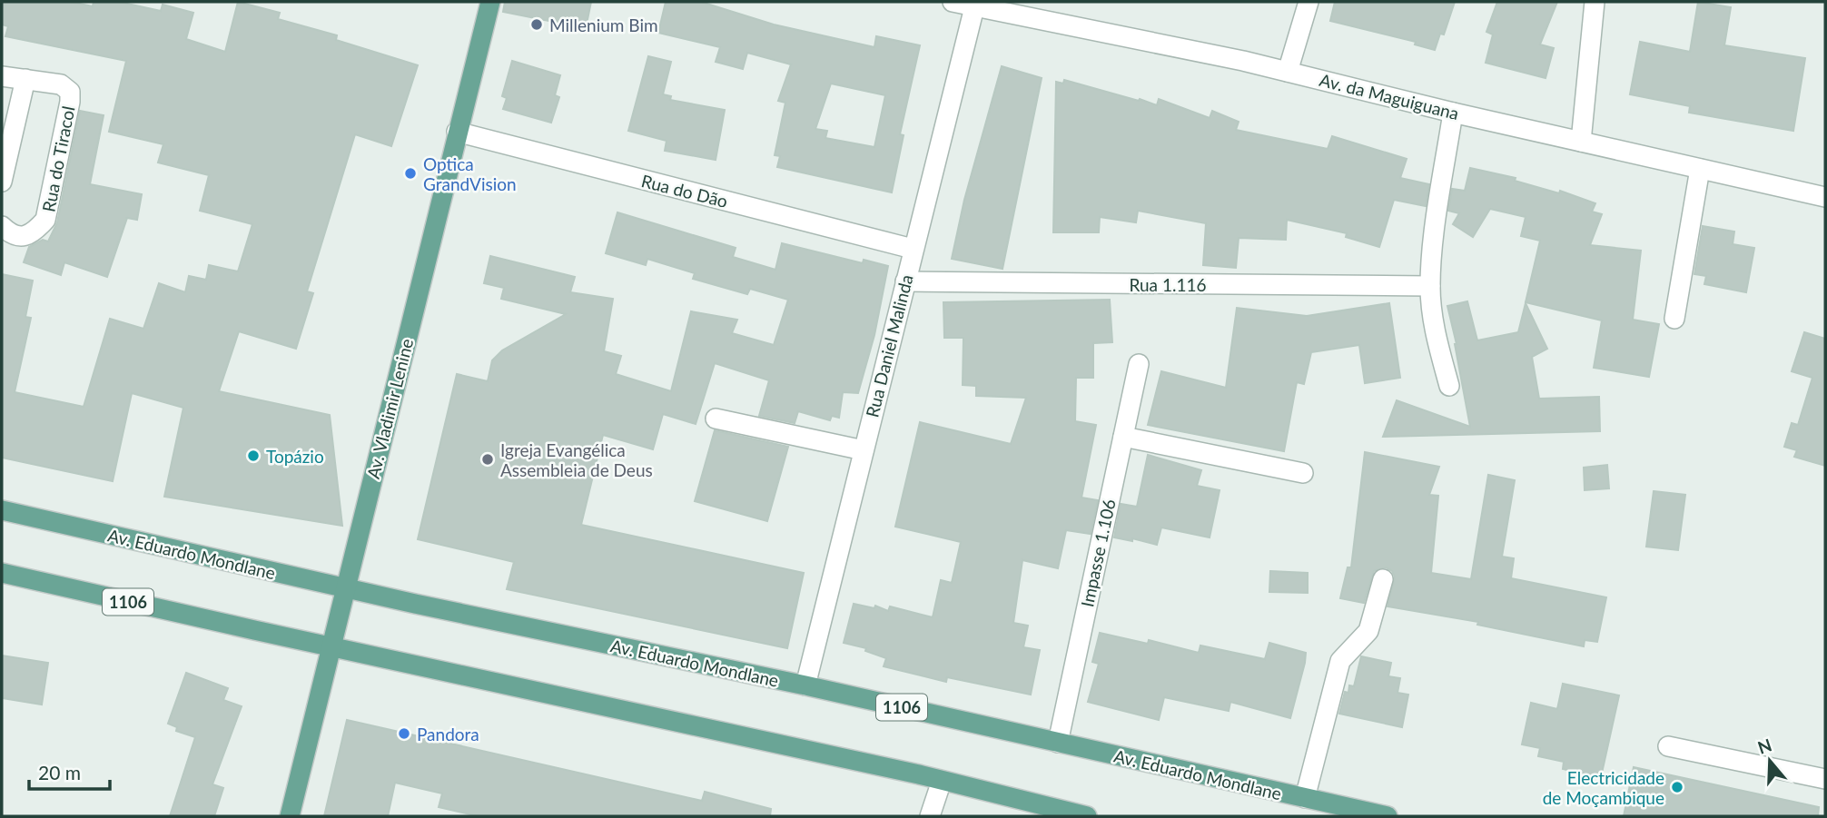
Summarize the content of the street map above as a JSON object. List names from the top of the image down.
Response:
{
  "streets": {
    "main road": ["Av. Vladimir Lenine", "Av. Eduardo Mondlane", "1106"],
    "street": [
      "Av. da Maguiguana",
      "Rua do Tiracol",
      "Rua do Dão",
      "Rua 1.116",
      "Rua Daniel Malinda",
      "Impasse 1.106"
    ]
  },
  "crossings": [
    ["Av. da Maguiguana", "Rua Daniel Malinda"],
    ["Rua do Dão", "Rua Daniel Malinda"],
    ["Rua do Dão", "Av. Vladimir Lenine"],
    ["Rua 1.116", "Rua Daniel Malinda"],
    ["Rua Daniel Malinda", "Av. Eduardo Mondlane"],
    ["Av. Vladimir Lenine", "Av. Eduardo Mondlane"],
    ["Av. Vladimir Lenine", "1106"],
    ["Impasse 1.106", "Av. Eduardo Mondlane"]
  ],
  "places": [
    "Millenium Bim",
    "Optica GrandVision",
    "Topázio",
    "Igreja Evangélica Assembleia de Deus",
    "Pandora",
    "Electricidade de Moçambique"
  ],
  "scale_bar": "20 m",
  "north": "top"
}
